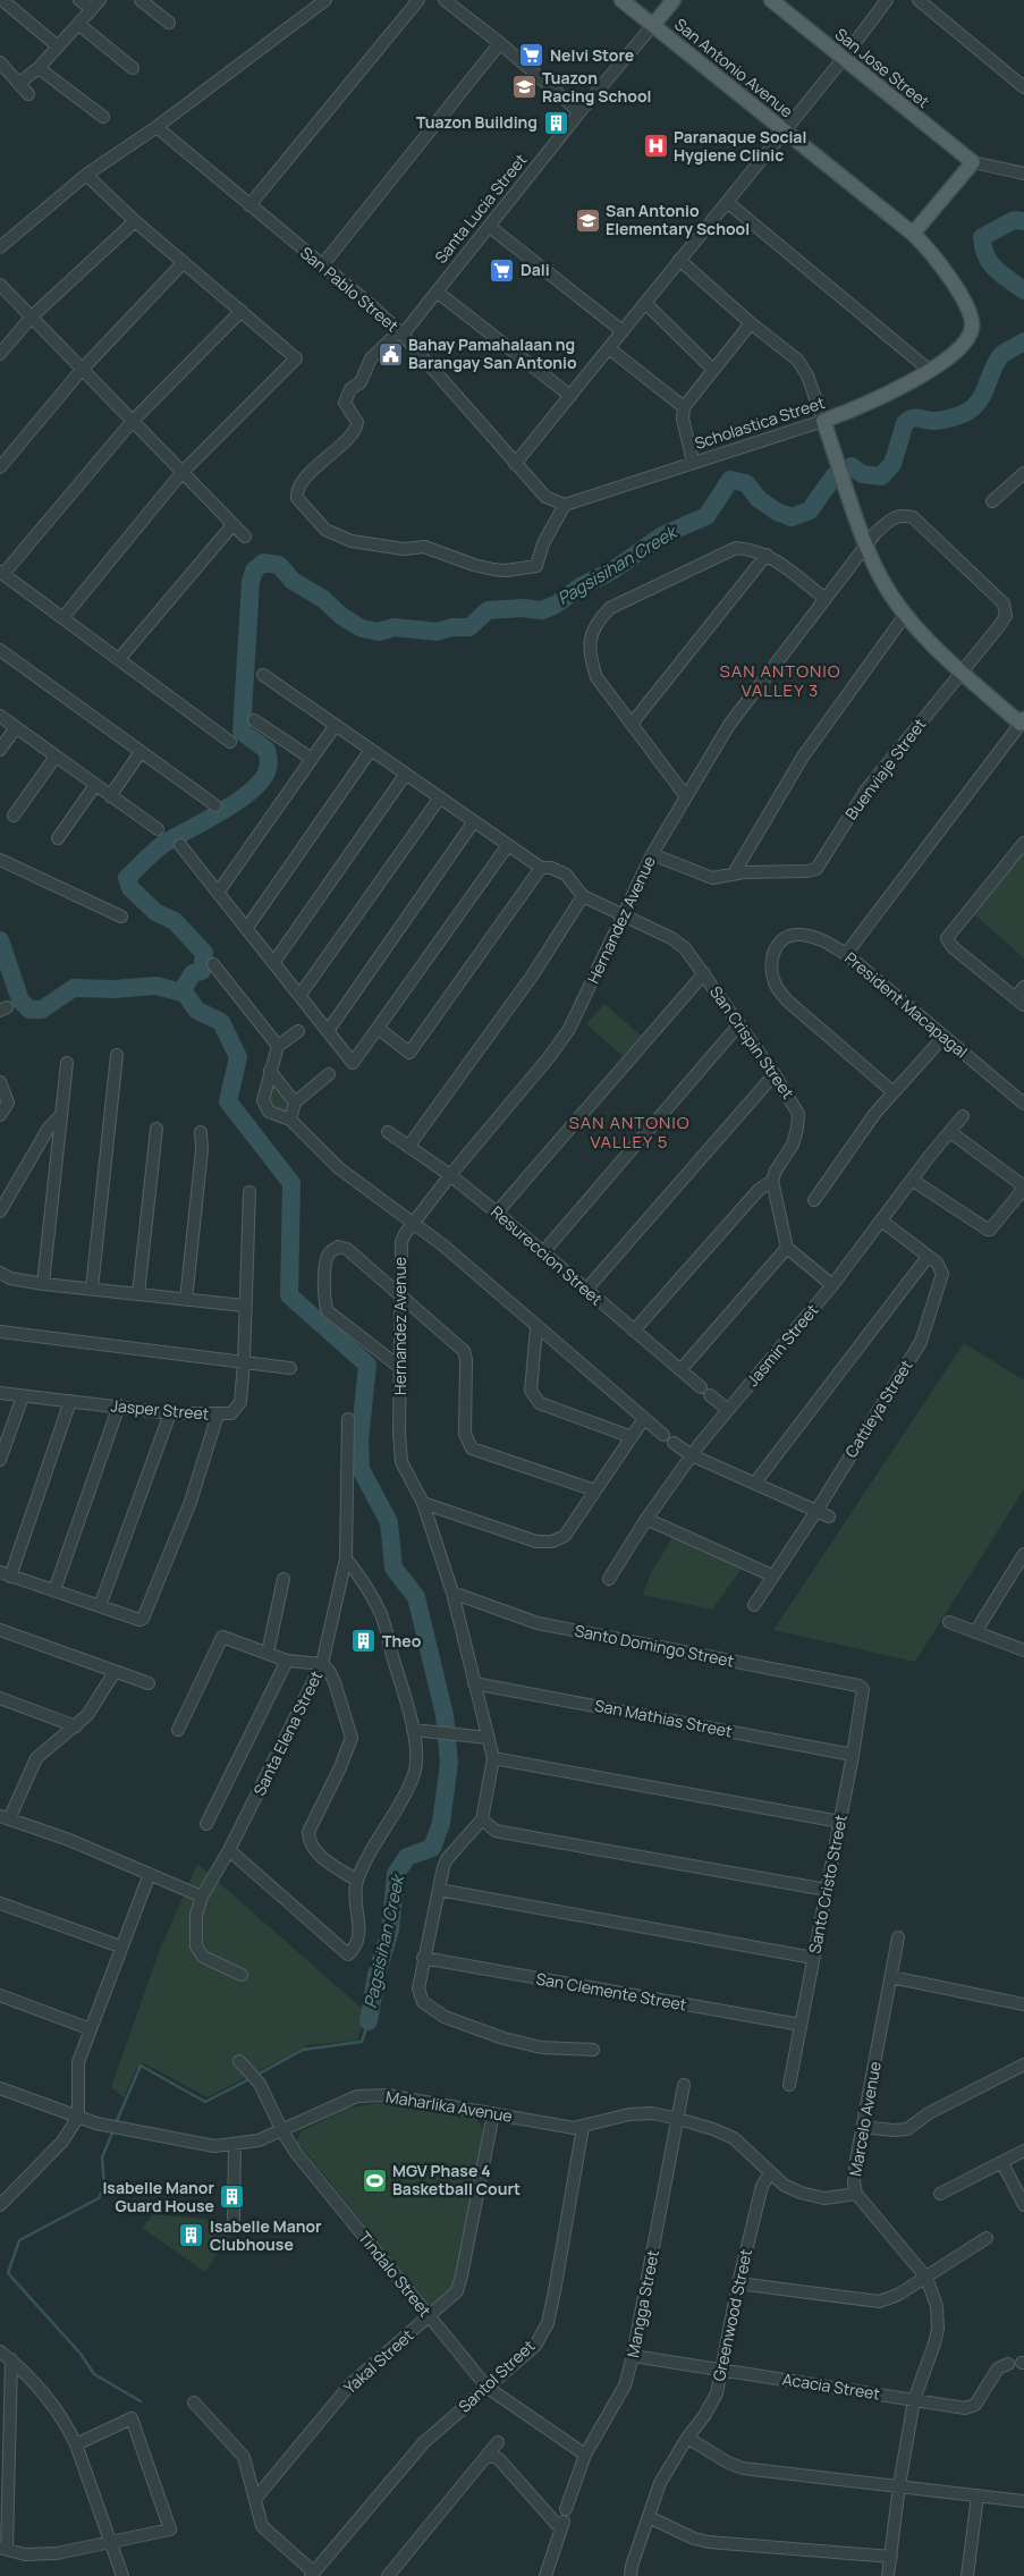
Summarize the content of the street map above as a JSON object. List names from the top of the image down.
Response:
{
  "streets": {
    "main road": [
      "San Antonio Avenue",
      "San Jose Street",
      "Santa Lucia Street",
      "Scholastica Street"
    ],
    "street": [
      "San Pablo Street",
      "Buenviaje Street",
      "Hernandez Avenue",
      "President Macapagal",
      "San Crispin Street",
      "Resureccion Street",
      "Jasmin Street",
      "Cattleya Street",
      "Jasper Street",
      "Santo Domingo Street",
      "San Mathias Street",
      "Santa Elena Street",
      "Santo Cristo Street",
      "San Clemente Street",
      "Maharlika Avenue",
      "Marcelo Avenue",
      "Tindalo Street",
      "Mangga Street",
      "Greenwood Street",
      "Yakal Street",
      "Santol Street",
      "Acacia Street"
    ]
  },
  "crossings": [
    ["San Antonio Avenue", "Santa Lucia Street"],
    ["San Antonio Avenue", "Scholastica Street"],
    ["Santa Lucia Street", "San Pablo Street"],
    ["Santa Lucia Street", "Scholastica Street"],
    ["San Pablo Street", "Scholastica Street"],
    ["Buenviaje Street", "Hernandez Avenue"],
    ["Hernandez Avenue", "San Crispin Street"],
    ["Hernandez Avenue", "Resureccion Street"],
    ["Hernandez Avenue", "Santo Domingo Street"],
    ["Hernandez Avenue", "San Mathias Street"],
    ["Resureccion Street", "Jasmin Street"],
    ["Jasmin Street", "Cattleya Street"],
    ["Santo Domingo Street", "Santo Cristo Street"],
    ["San Mathias Street", "Santo Cristo Street"],
    ["Santo Cristo Street", "San Clemente Street"],
    ["Maharlika Avenue", "Marcelo Avenue"],
    ["Maharlika Avenue", "Tindalo Street"],
    ["Maharlika Avenue", "Mangga Street"],
    ["Maharlika Avenue", "Greenwood Street"],
    ["Maharlika Avenue", "Yakal Street"],
    ["Maharlika Avenue", "Santol Street"],
    ["Marcelo Avenue", "Acacia Street"],
    ["Tindalo Street", "Mangga Street"],
    ["Tindalo Street", "Yakal Street"],
    ["Tindalo Street", "Santol Street"],
    ["Mangga Street", "Acacia Street"],
    ["Greenwood Street", "Acacia Street"]
  ],
  "districts": ["SAN ANTONIO VALLEY 3", "SAN ANTONIO VALLEY 5"],
  "water": ["Pagsisihan Creek"],
  "places": {
    "supermarket": ["Nelvi Store", "Dali"],
    "school or university": ["Tuazon Racing School", "San Antonio Elementary School"],
    "building": [
      "Tuazon Building",
      "Theo",
      "Isabelle Manor Guard House",
      "Isabelle Manor Clubhouse"
    ],
    "hospital": ["Paranaque Social Hygiene Clinic"],
    "public building": ["Bahay Pamahalaan ng Barangay San Antonio"],
    "sports": ["MGV Phase 4 Basketball Court"]
  }
}
